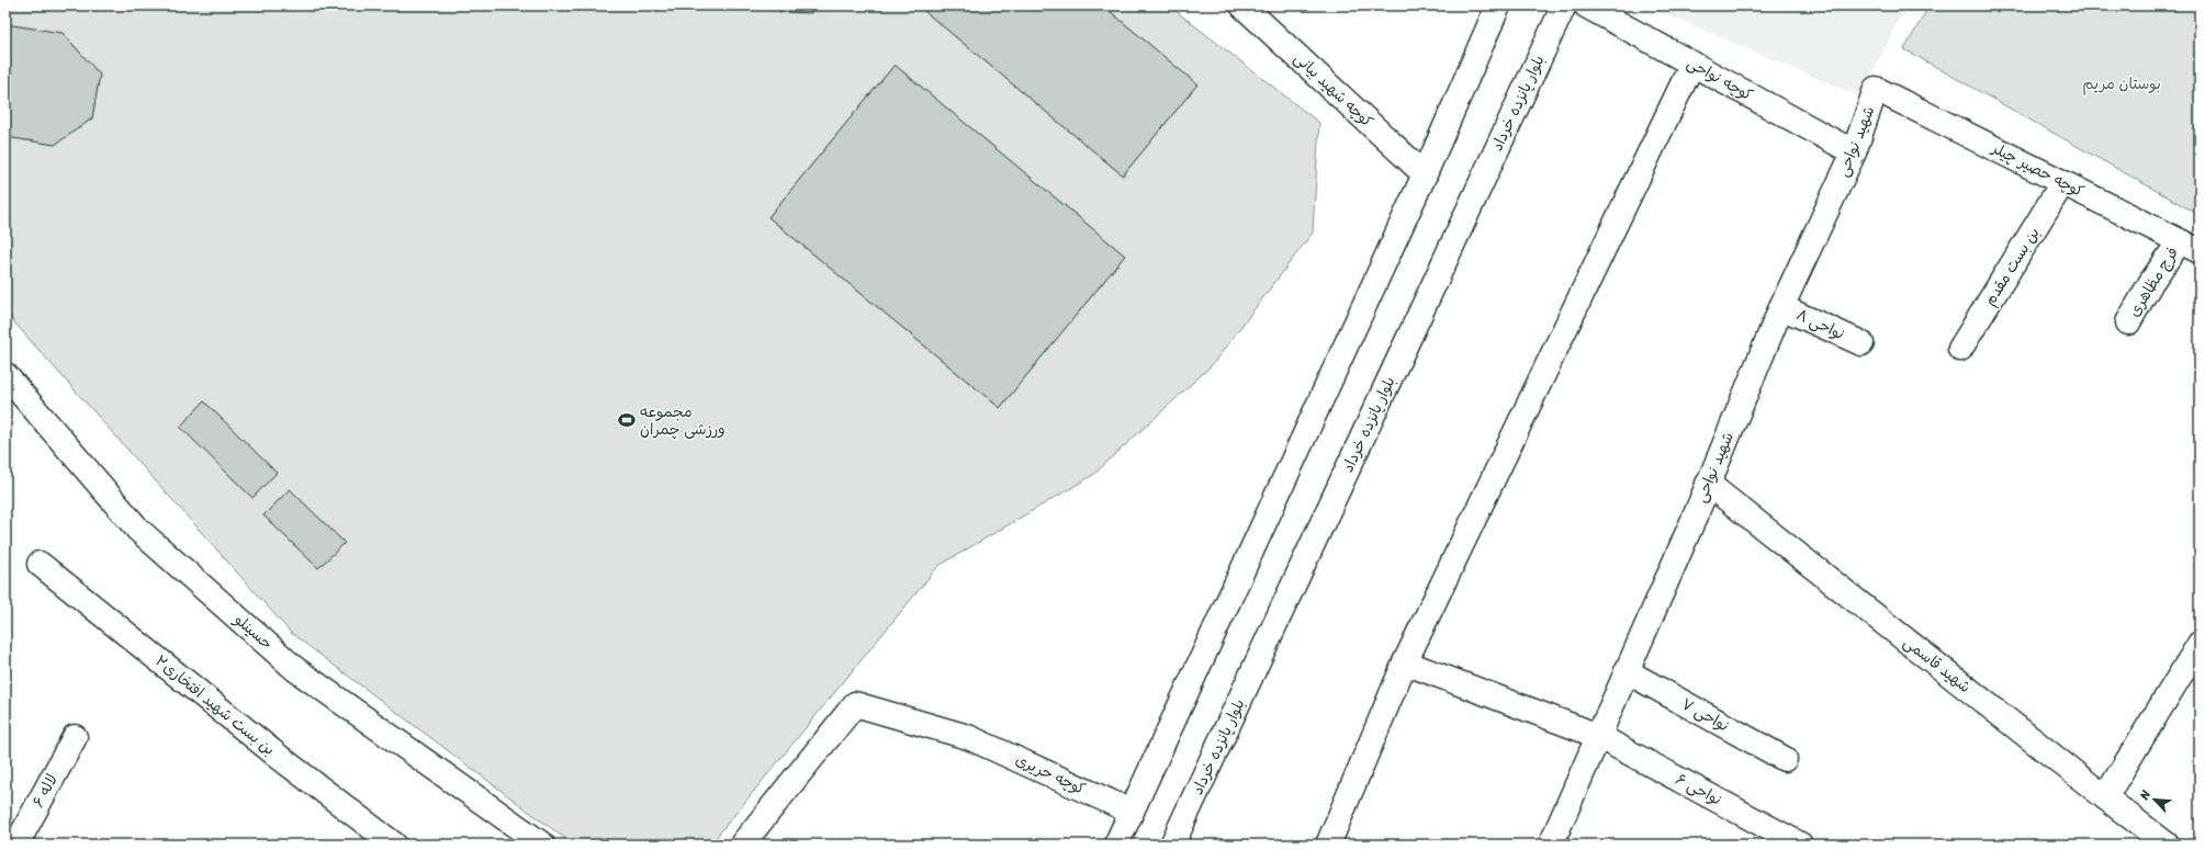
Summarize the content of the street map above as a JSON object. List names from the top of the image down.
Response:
{
  "streets": {
    "street": [
      "کوچه نواحی",
      "کوچه شهید بیانی",
      "بلوار پانزده خرداد",
      "شهید نواحی",
      "کوچه حصیر چیلر",
      "بن بست مقدم",
      "فرج مظاهری",
      "نواحی ۸",
      "حسینلو",
      "شهید قاسمی",
      "بن بست شهید افتخاری۲",
      "نواحی ۷",
      "کوچه حریری",
      "نواحی ۶",
      "لاله ۶"
    ]
  },
  "crossings": [
    ["کوچه نواحی", "شهید نواحی"],
    ["شهید نواحی", "کوچه حصیر چیلر"],
    ["شهید نواحی", "نواحی ۸"],
    ["شهید نواحی", "شهید قاسمی"],
    ["شهید نواحی", "نواحی ۷"],
    ["شهید نواحی", "نواحی ۶"],
    ["کوچه حصیر چیلر", "بن بست مقدم"],
    ["کوچه حصیر چیلر", "فرج مظاهری"]
  ],
  "parks": ["بوستان مریم"],
  "places": {
    "sports": ["مجموعه ورزشی چمران"]
  },
  "north": "top left"
}
